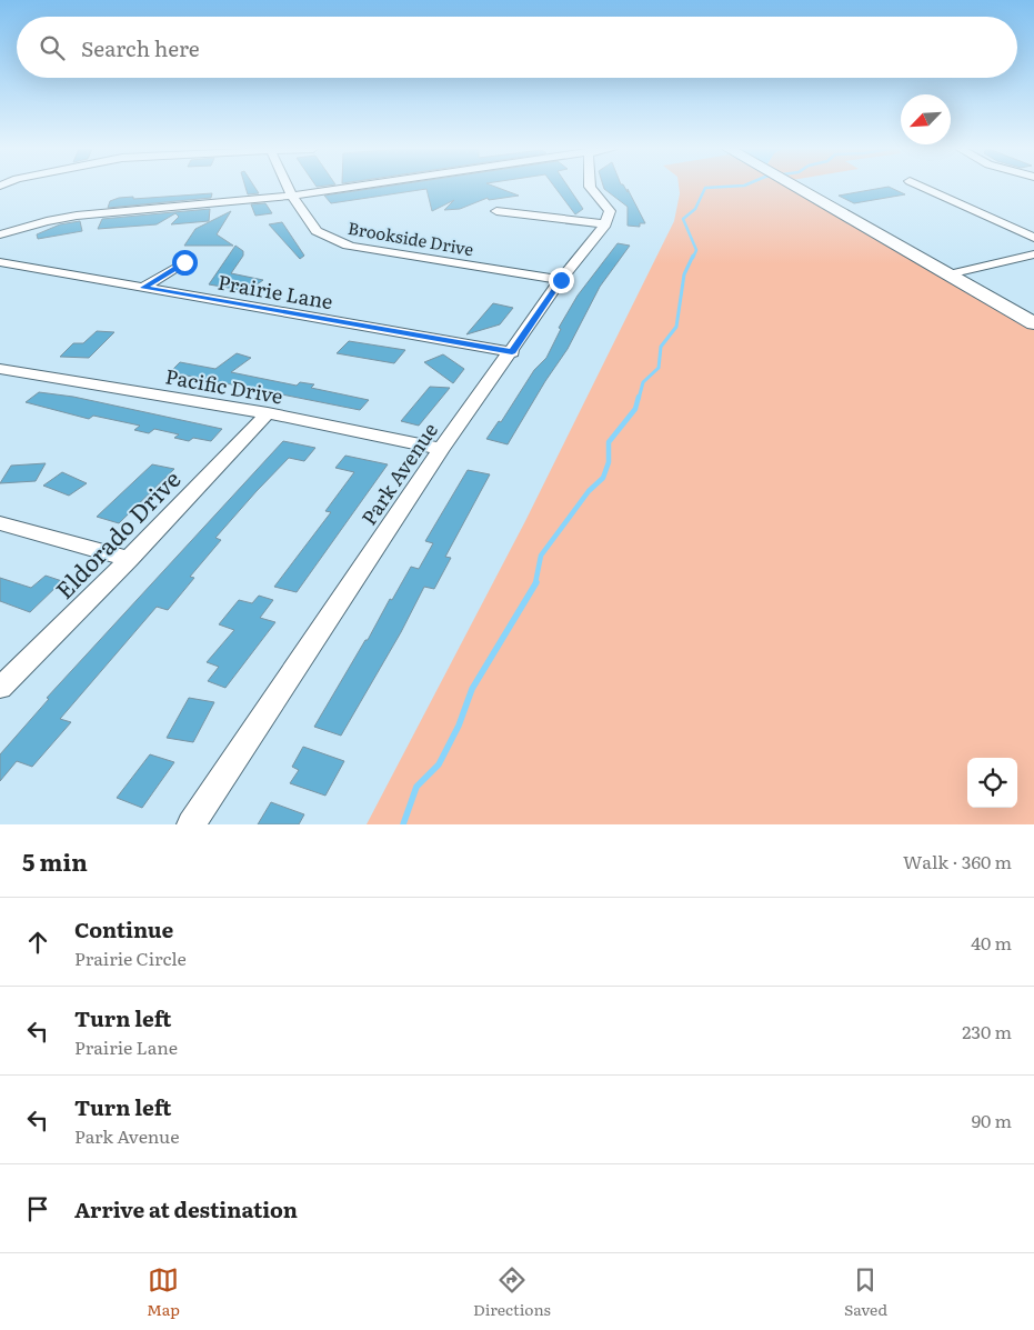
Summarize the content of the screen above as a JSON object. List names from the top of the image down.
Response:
{
  "streets": {
    "street": [
      "Brookside Drive",
      "Prairie Lane",
      "Pacific Drive",
      "Park Avenue",
      "Eldorado Drive"
    ]
  },
  "crossings": [
    ["Brookside Drive", "Park Avenue"],
    ["Prairie Lane", "Park Avenue"],
    ["Pacific Drive", "Park Avenue"],
    ["Pacific Drive", "Eldorado Drive"]
  ],
  "north": "bottom left",
  "page": {
    "search": "Search here",
    "heading": ["5 min", "Walk · 360 m"],
    "list": [
      ["Continue", "Prairie Circle", "40 m"],
      ["Turn left", "Prairie Lane", "230 m"],
      ["Turn left", "Park Avenue", "90 m"],
      "Arrive at destination"
    ],
    "nav": ["Map", "Directions", "Saved"]
  }
}
